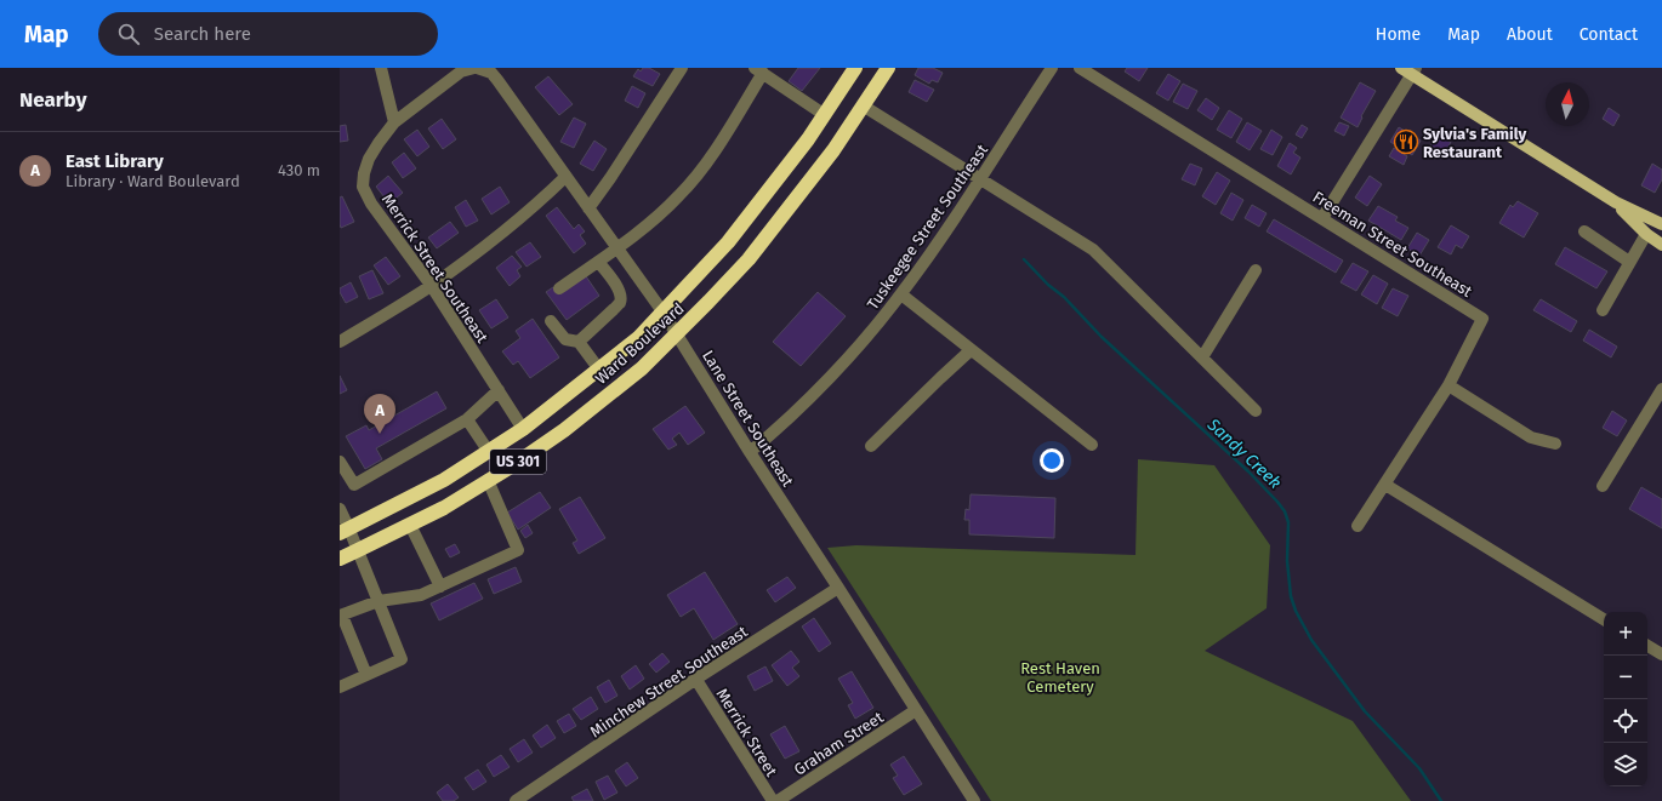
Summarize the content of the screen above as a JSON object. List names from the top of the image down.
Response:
{
  "streets": {
    "highway": ["Ward Boulevard", "US 301"],
    "street": [
      "Tuskeegee Street Southeast",
      "Freeman Street Southeast",
      "Merrick Street Southeast",
      "Lane Street Southeast",
      "Minchew Street Southeast",
      "Merrick Street",
      "Graham Street"
    ]
  },
  "crossings": [
    ["Tuskeegee Street Southeast", "Lane Street Southeast"],
    ["Merrick Street Southeast", "Ward Boulevard"],
    ["Merrick Street Southeast", "Lane Street Southeast"],
    ["Ward Boulevard", "Lane Street Southeast"],
    ["Lane Street Southeast", "Minchew Street Southeast"],
    ["Lane Street Southeast", "Graham Street"],
    ["Minchew Street Southeast", "Merrick Street"]
  ],
  "water": ["Sandy Creek"],
  "parks": ["Rest Haven Cemetery"],
  "places": {
    "restaurant": ["Sylvia's Family Restaurant"]
  },
  "north": "top",
  "page": {
    "header": "Map",
    "search": "Search here",
    "nav": [
      "Home",
      "Map",
      "About",
      "Contact"
    ],
    "heading": "Nearby",
    "list": [
      {
        "mark": "A",
        "name": "East Library",
        "note": "Library · Ward Boulevard",
        "value": "430 m"
      }
    ],
    "pins": "A",
    "map_buttons": ["+", "−"]
  }
}
